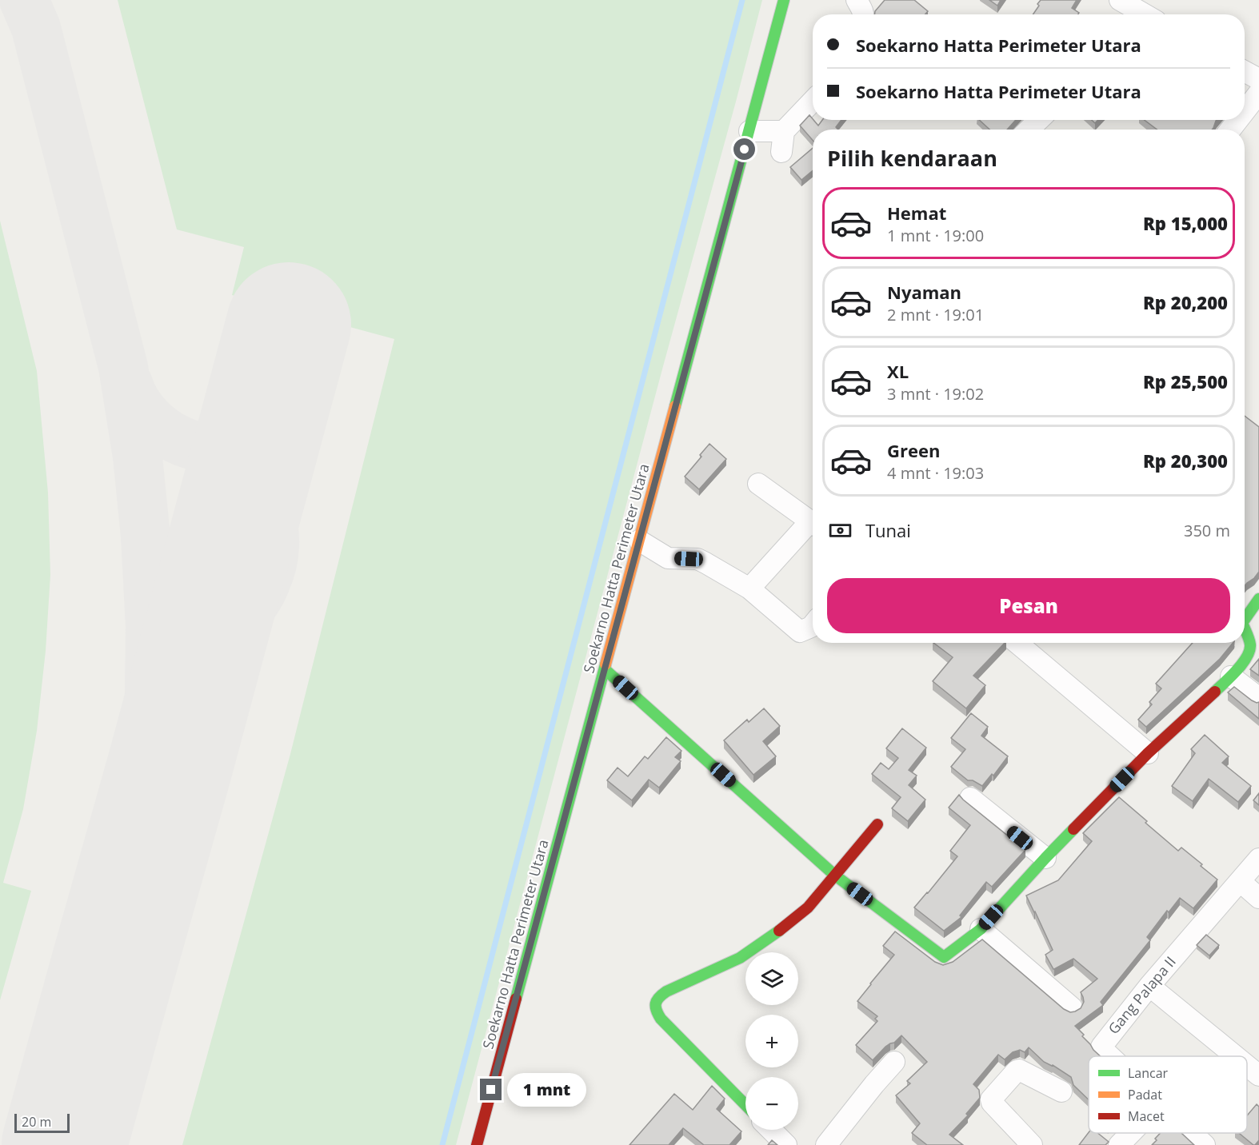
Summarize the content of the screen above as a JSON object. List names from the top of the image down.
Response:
{
  "streets": {
    "street": ["Soekarno Hatta Perimeter Utara", "Gang Palapa II"]
  },
  "legend": ["Lancar", "Padat", "Macet"],
  "scale_bar": "20 m",
  "page": {
    "banner": ["Soekarno Hatta Perimeter Utara", "Soekarno Hatta Perimeter Utara"],
    "heading": "Pilih kendaraan",
    "list": [
      {
        "name": "Hemat",
        "note": "1 mnt · 19:00",
        "value": "Rp 15,000"
      },
      {
        "name": "Nyaman",
        "note": "2 mnt · 19:01",
        "value": "Rp 20,200"
      },
      {
        "name": "XL",
        "note": "3 mnt · 19:02",
        "value": "Rp 25,500"
      },
      {
        "name": "Green",
        "note": "4 mnt · 19:03",
        "value": "Rp 20,300"
      }
    ],
    "pay": ["Tunai", "350 m"],
    "buttons": "Pesan",
    "map_buttons": ["+", "−"],
    "bubble": "1 mnt",
    "scale": "20 m"
  }
}
